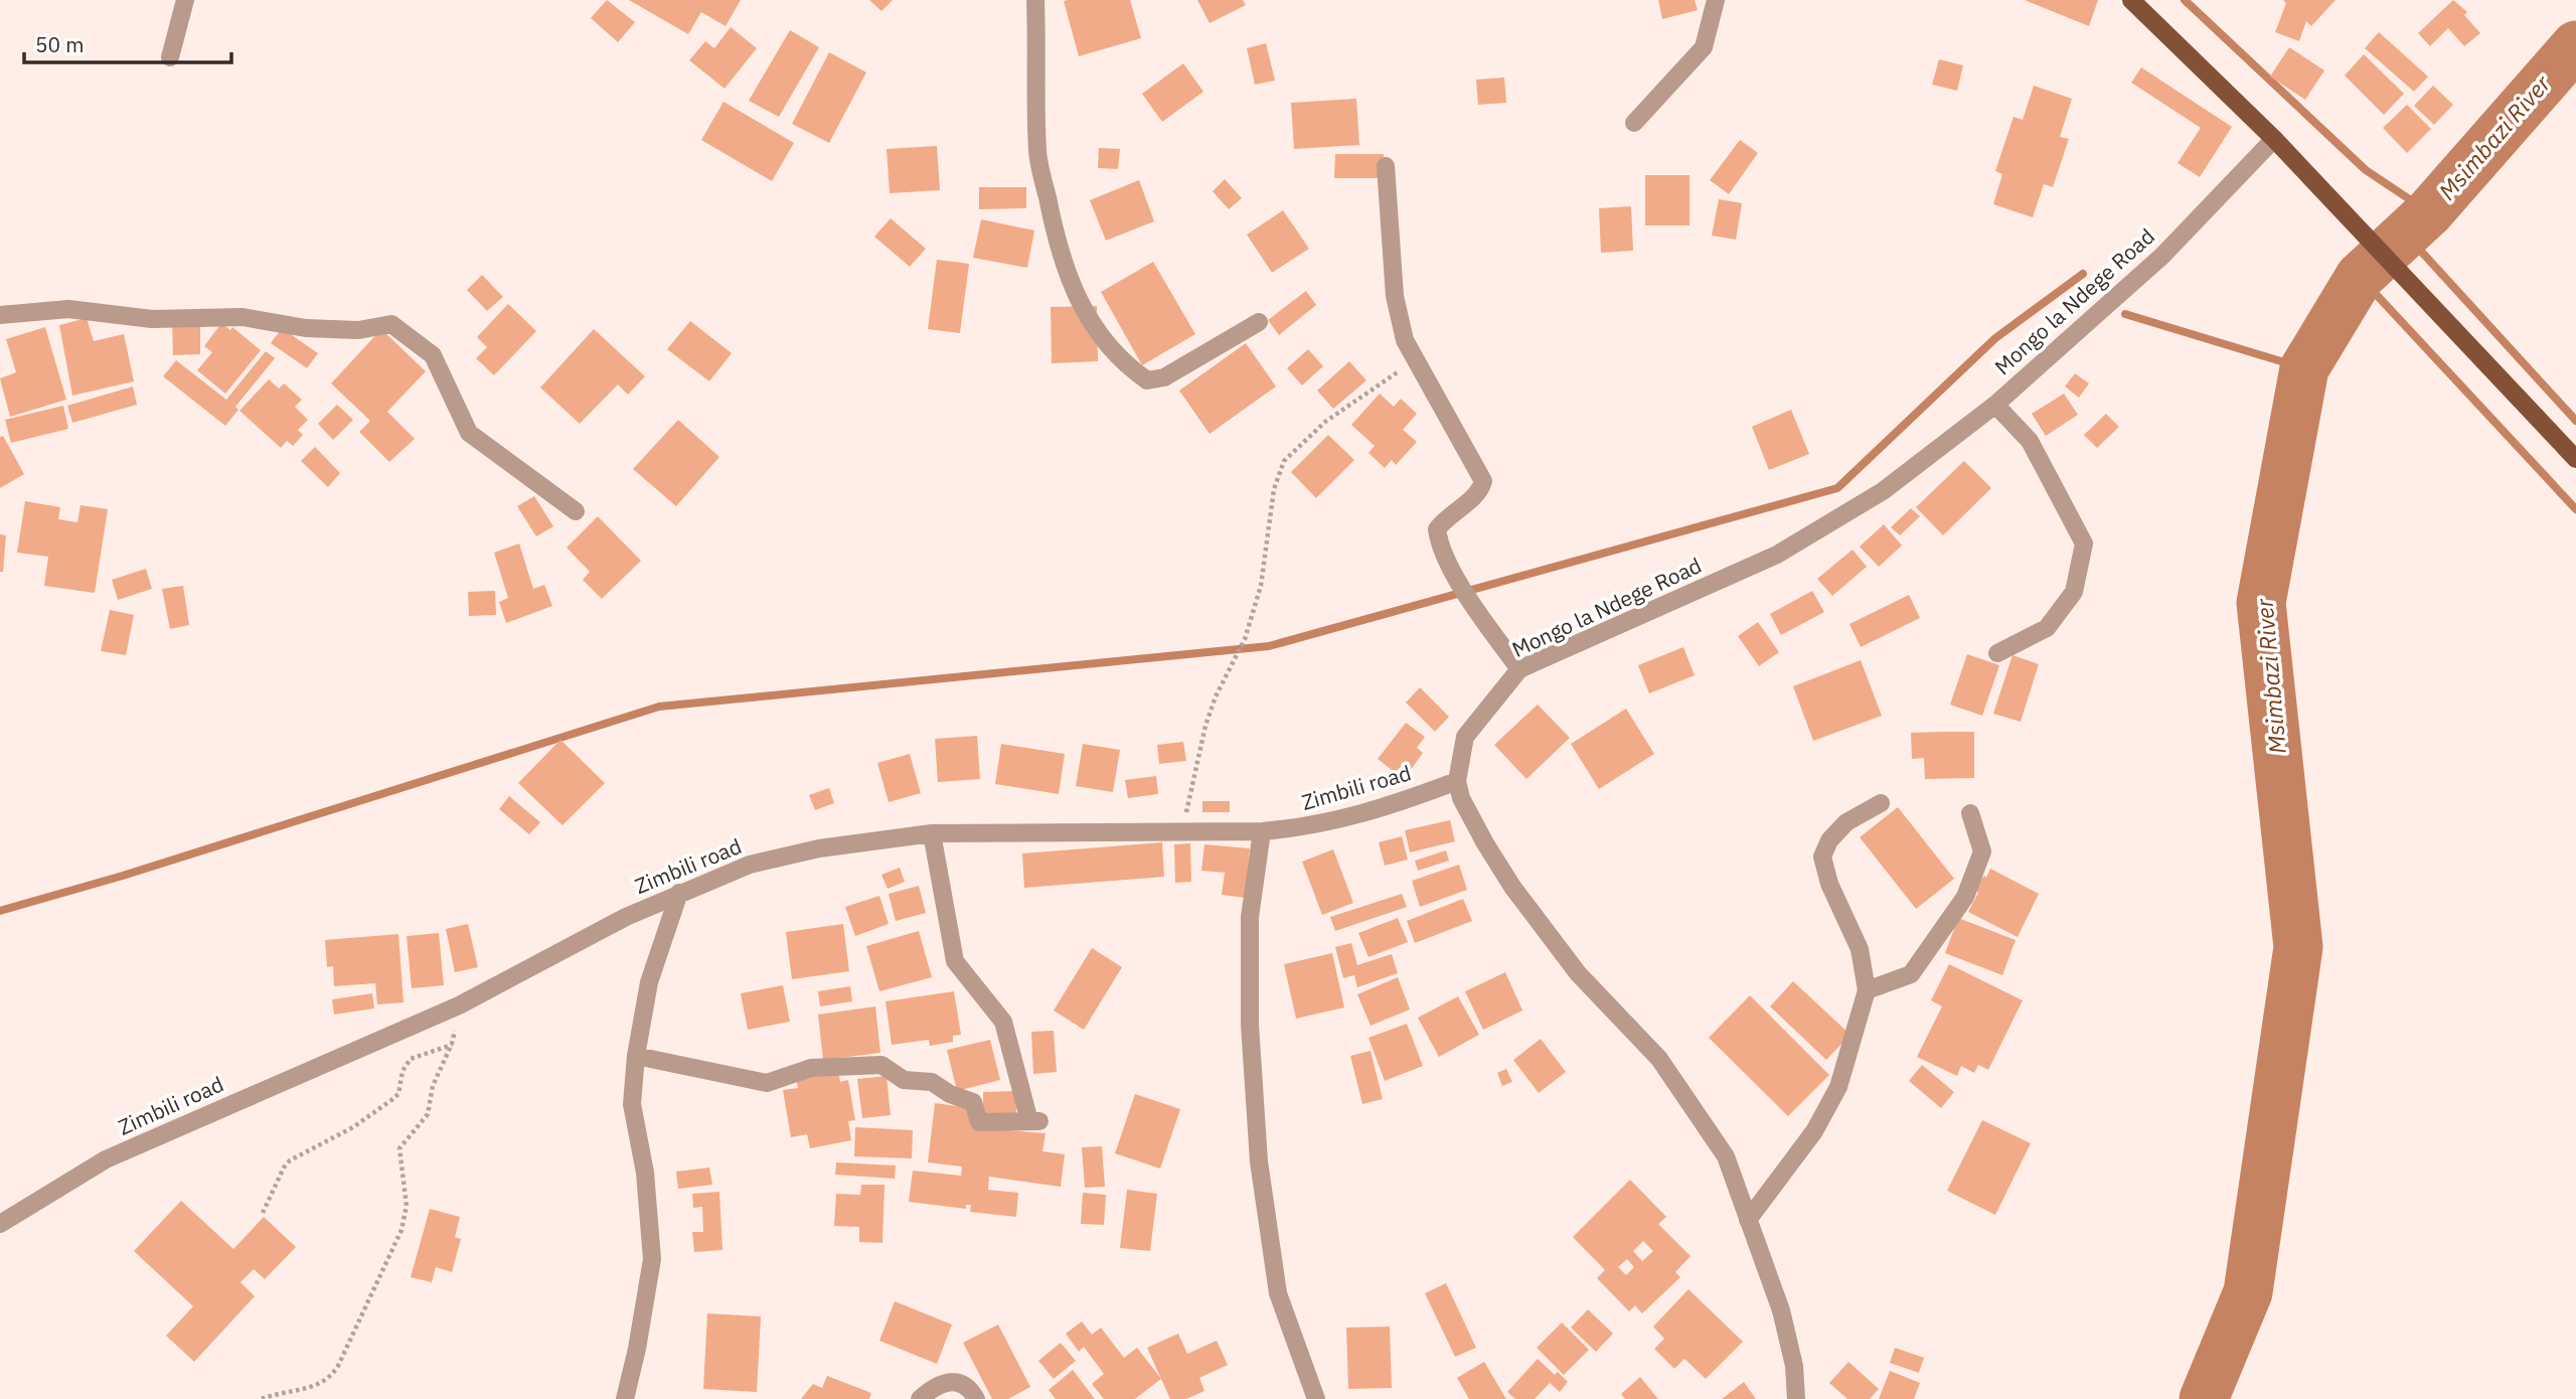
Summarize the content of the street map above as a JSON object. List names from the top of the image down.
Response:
{
  "streets": {
    "street": ["Mongo la Ndege Road", "Zimbili road"]
  },
  "crossings": [
    ["Mongo la Ndege Road", "Zimbili road"]
  ],
  "water": ["Msimbazi River"],
  "scale_bar": "50 m"
}
